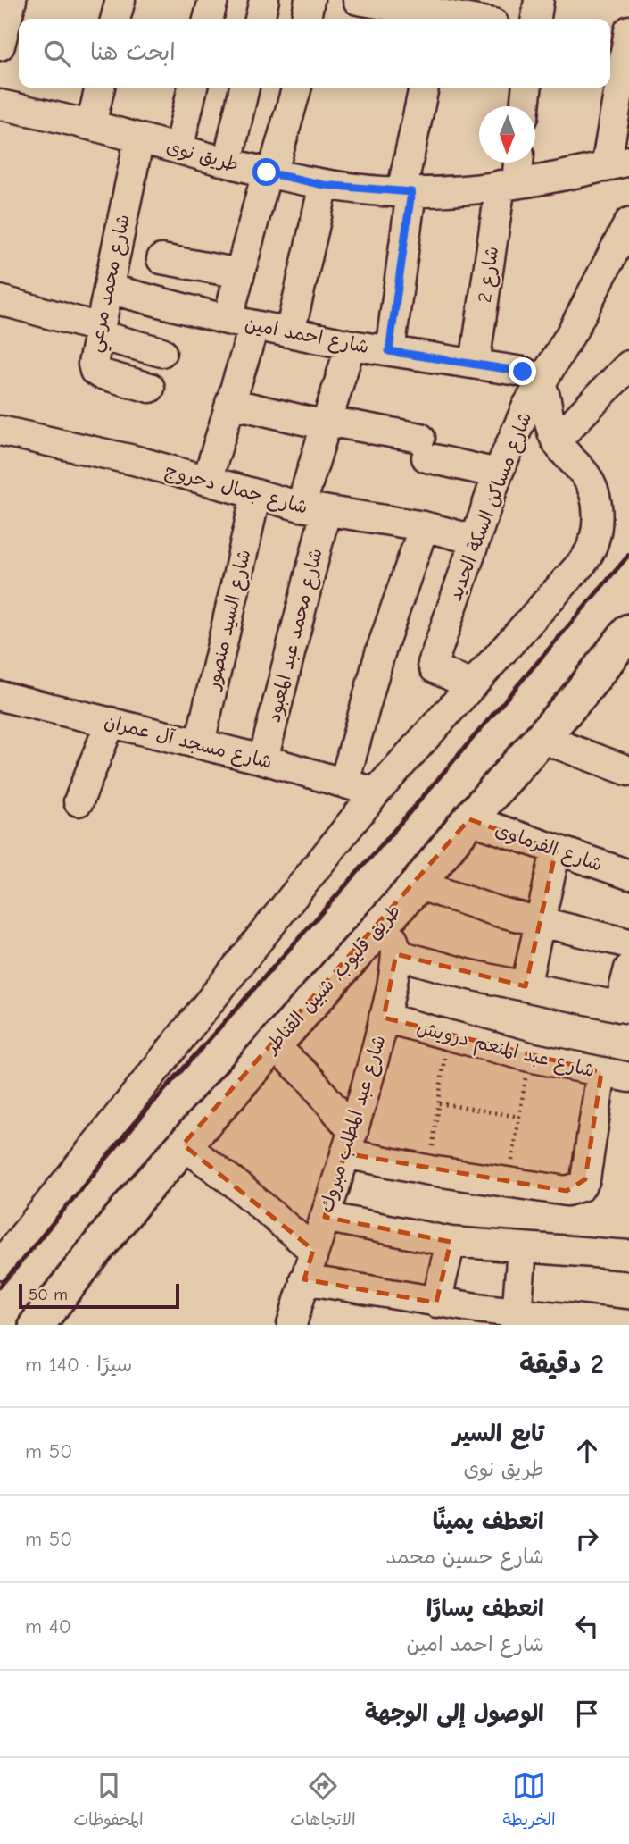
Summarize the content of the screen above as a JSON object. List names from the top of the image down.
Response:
{
  "streets": {
    "main road": ["طريق قليوب, شبين القناطر"],
    "street": [
      "طريق نوى",
      "شارع 2",
      "شارع محمد مرعي",
      "شارع احمد امين",
      "شارع جمال دحروج",
      "شارع مساكن السكة الحديد",
      "شارع السيد منصور",
      "شارع محمد عبد المعبود",
      "شارع مسجد آل عمران",
      "شارع الفرماوى",
      "شارع عبد المنعم درويش",
      "شارع عبد المطلب مبروك"
    ]
  },
  "crossings": [
    ["طريق نوى", "شارع 2"],
    ["طريق نوى", "شارع محمد مرعي"],
    ["شارع 2", "شارع احمد امين"],
    ["شارع محمد مرعي", "شارع احمد امين"],
    ["شارع احمد امين", "شارع مساكن السكة الحديد"],
    ["شارع جمال دحروج", "شارع مساكن السكة الحديد"],
    ["شارع جمال دحروج", "شارع السيد منصور"],
    ["شارع جمال دحروج", "شارع محمد عبد المعبود"],
    ["شارع السيد منصور", "شارع مسجد آل عمران"],
    ["شارع محمد عبد المعبود", "شارع مسجد آل عمران"],
    ["شارع الفرماوى", "طريق قليوب, شبين القناطر"],
    ["طريق قليوب, شبين القناطر", "شارع عبد المطلب مبروك"],
    ["شارع عبد المنعم درويش", "شارع عبد المطلب مبروك"]
  ],
  "scale_bar": "50 m",
  "north": "bottom",
  "page": {
    "search": "ابحث هنا",
    "scale": "50 m",
    "heading": ["2 دقيقة", "سيرًا · 140 m"],
    "list": [
      ["تابع السير", "طريق نوى", "50 m"],
      ["انعطف يمينًا", "شارع حسين محمد", "50 m"],
      ["انعطف يسارًا", "شارع احمد امين", "40 m"],
      "الوصول إلى الوجهة"
    ],
    "nav": ["الخريطة", "الاتجاهات", "المحفوظات"]
  }
}
